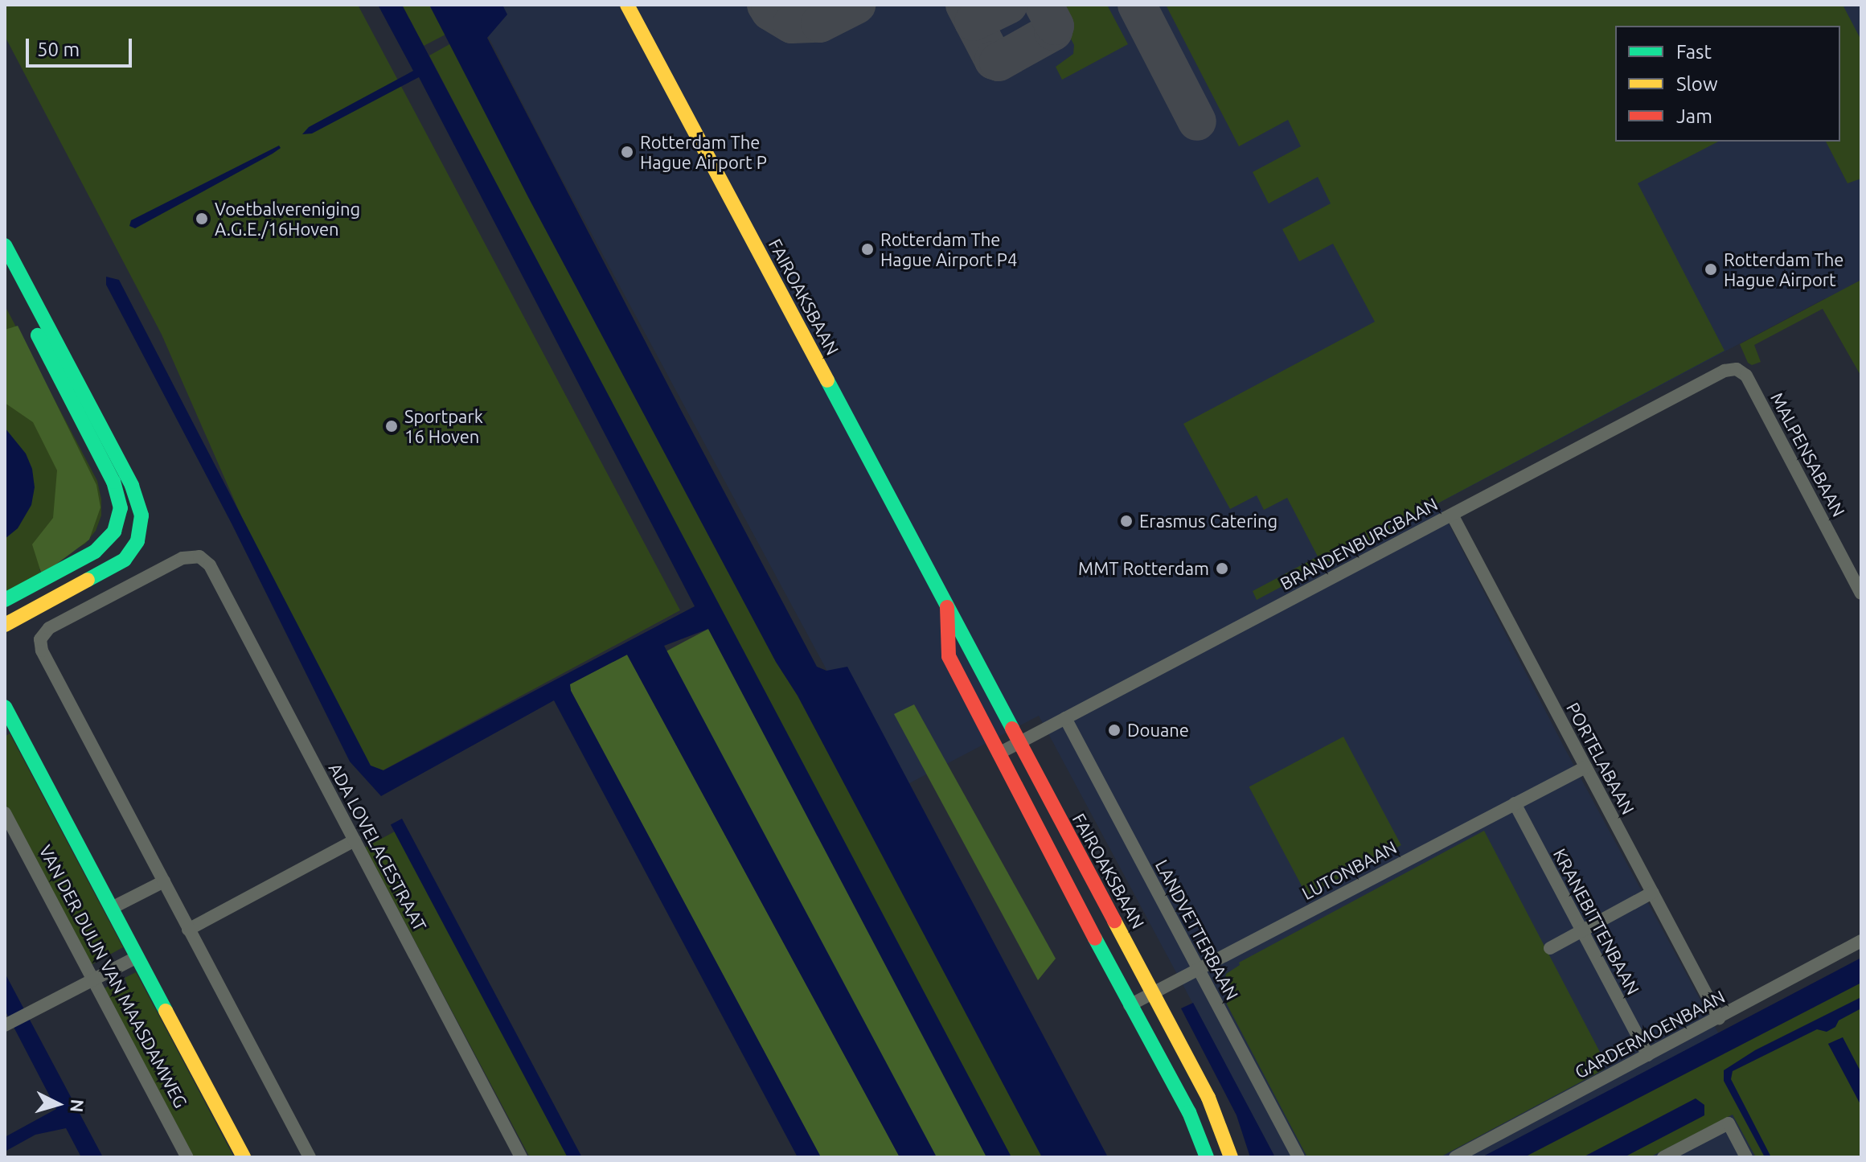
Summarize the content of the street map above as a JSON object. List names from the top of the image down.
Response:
{
  "streets": {
    "main road": ["FAIROAKSBAAN", "VAN DER DUIJN VAN MAASDAMWEG"],
    "street": [
      "MALPENSABAAN",
      "BRANDENBURGBAAN",
      "PORTELABAAN",
      "ADA LOVELACESTRAAT",
      "LUTONBAAN",
      "KRANEBITTENBAAN",
      "LANDVETTERBAAN",
      "GARDERMOENBAAN"
    ]
  },
  "crossings": [
    ["FAIROAKSBAAN", "BRANDENBURGBAAN"],
    ["FAIROAKSBAAN", "LUTONBAAN"],
    ["MALPENSABAAN", "BRANDENBURGBAAN"],
    ["BRANDENBURGBAAN", "PORTELABAAN"],
    ["BRANDENBURGBAAN", "LANDVETTERBAAN"],
    ["PORTELABAAN", "LUTONBAAN"],
    ["PORTELABAAN", "GARDERMOENBAAN"],
    ["ADA LOVELACESTRAAT", "VAN DER DUIJN VAN MAASDAMWEG"],
    ["LUTONBAAN", "KRANEBITTENBAAN"],
    ["LUTONBAAN", "LANDVETTERBAAN"],
    ["KRANEBITTENBAAN", "GARDERMOENBAAN"]
  ],
  "places": [
    "Rotterdam The Hague Airport P",
    "Voetbalvereniging A.G.E./16Hoven",
    "Rotterdam The Hague Airport P4",
    "Rotterdam The Hague Airport",
    "Sportpark 16 Hoven",
    "Erasmus Catering",
    "MMT Rotterdam",
    "Douane"
  ],
  "legend": ["Fast", "Slow", "Jam"],
  "scale_bar": "50 m",
  "north": "right"
}
